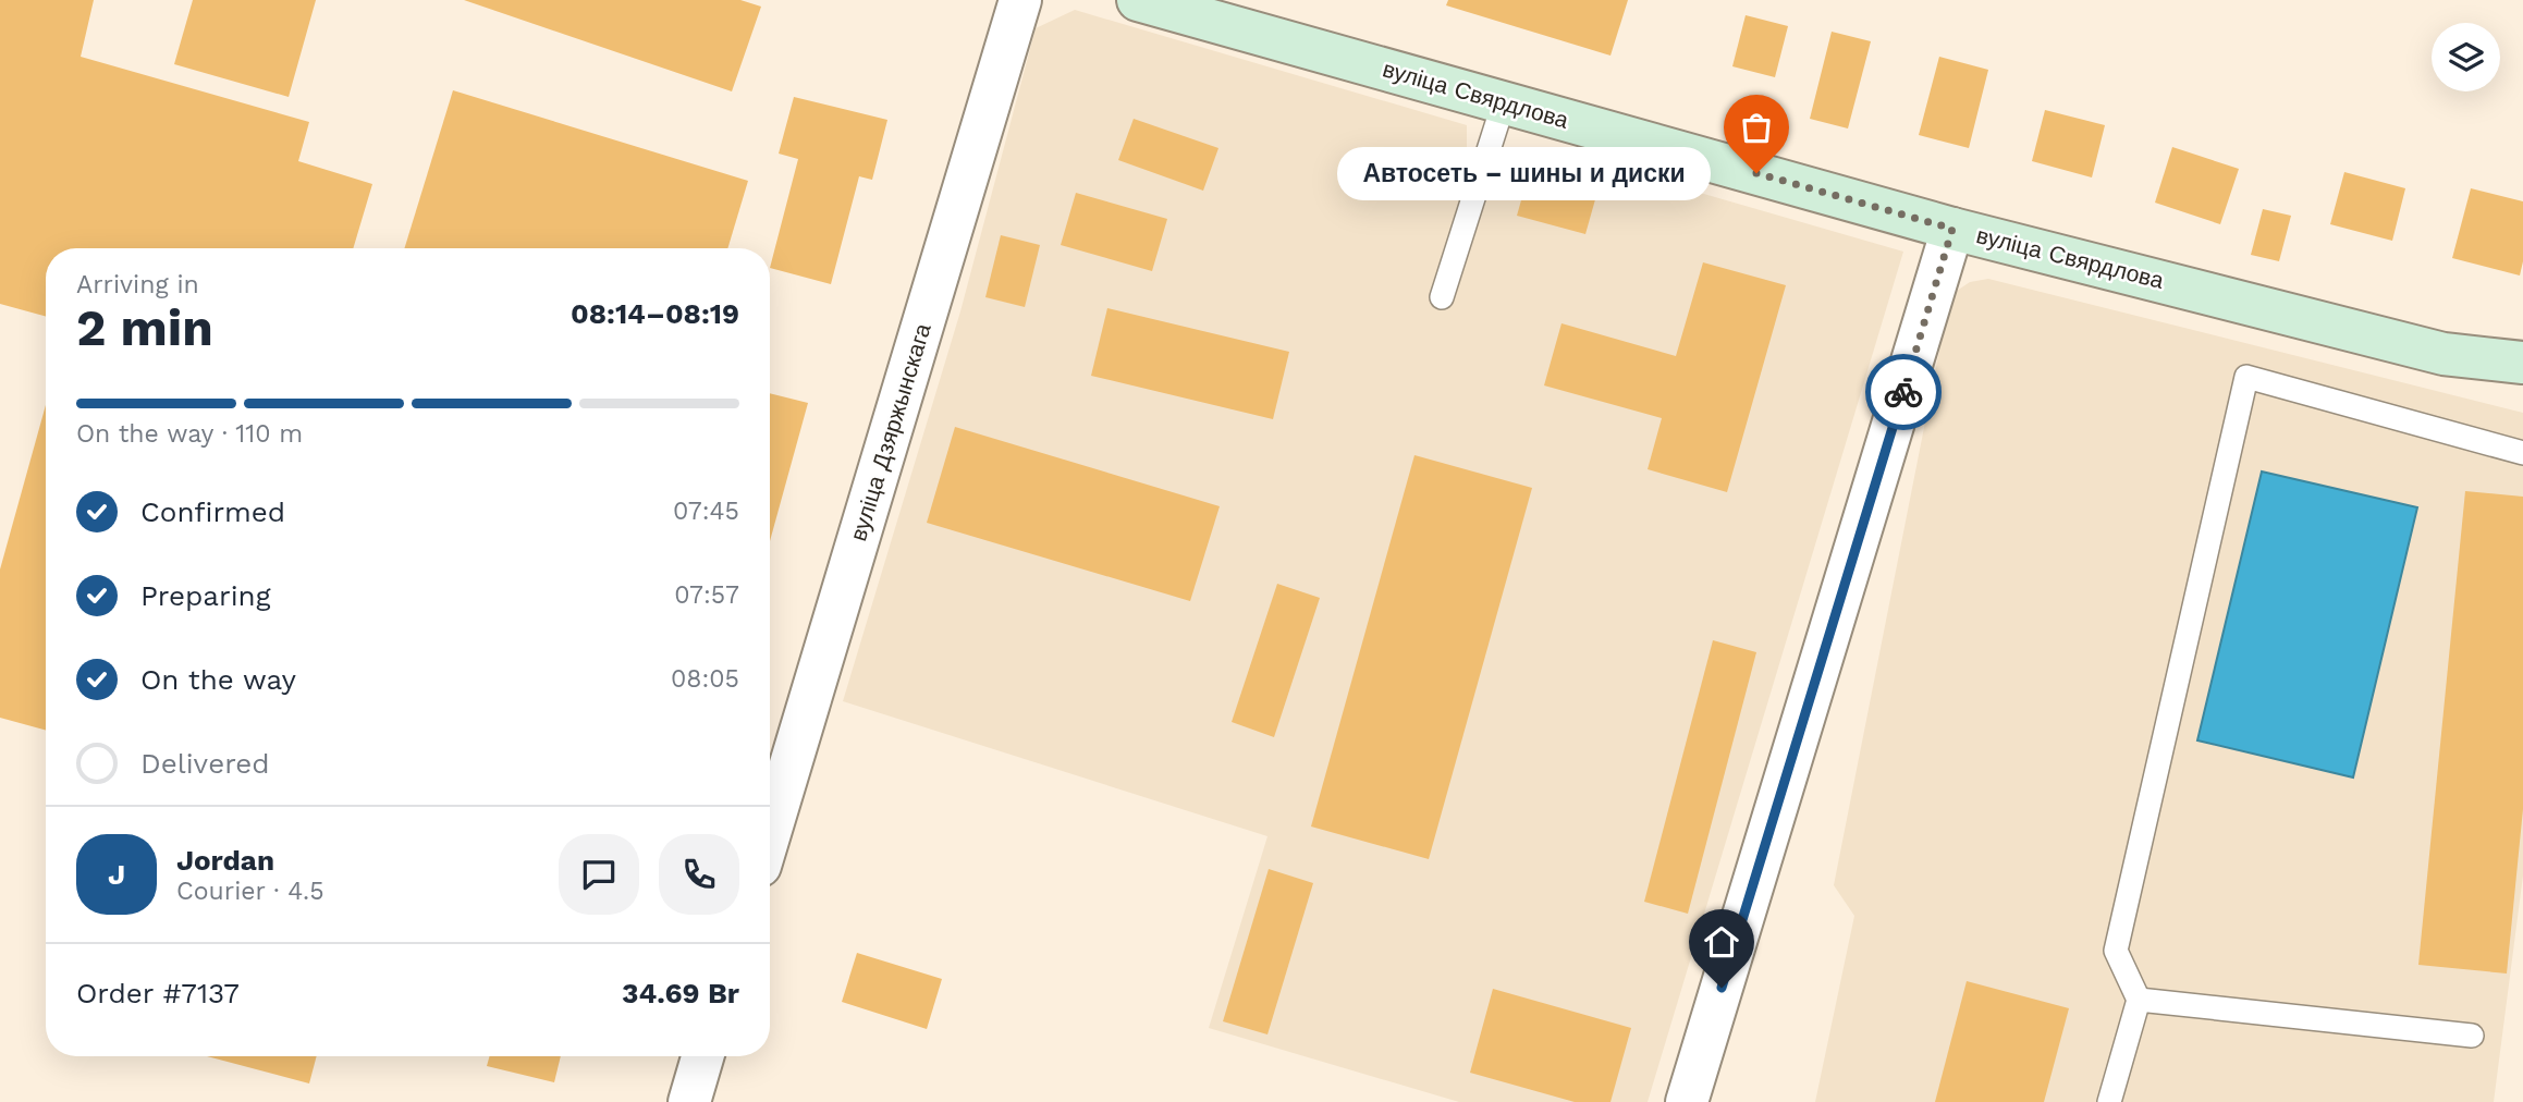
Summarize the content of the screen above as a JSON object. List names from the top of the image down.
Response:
{
  "streets": {
    "street": ["вуліца Свярдлова", "вуліца Дзяржынскага"]
  },
  "places": ["Автосеть – шины и диски"],
  "page": {
    "bubble": "Автосеть – шины и диски",
    "heading": ["2 min", "Arriving in", "08:14–08:19"],
    "panel": [
      "Jordan",
      "Courier · 4.5",
      "Order #7137",
      "34.69 Br"
    ],
    "bar": "On the way · 110 m",
    "list": [
      ["Confirmed", "07:45"],
      ["Preparing", "07:57"],
      ["On the way", "08:05"],
      "Delivered"
    ],
    "round": "J"
  }
}
